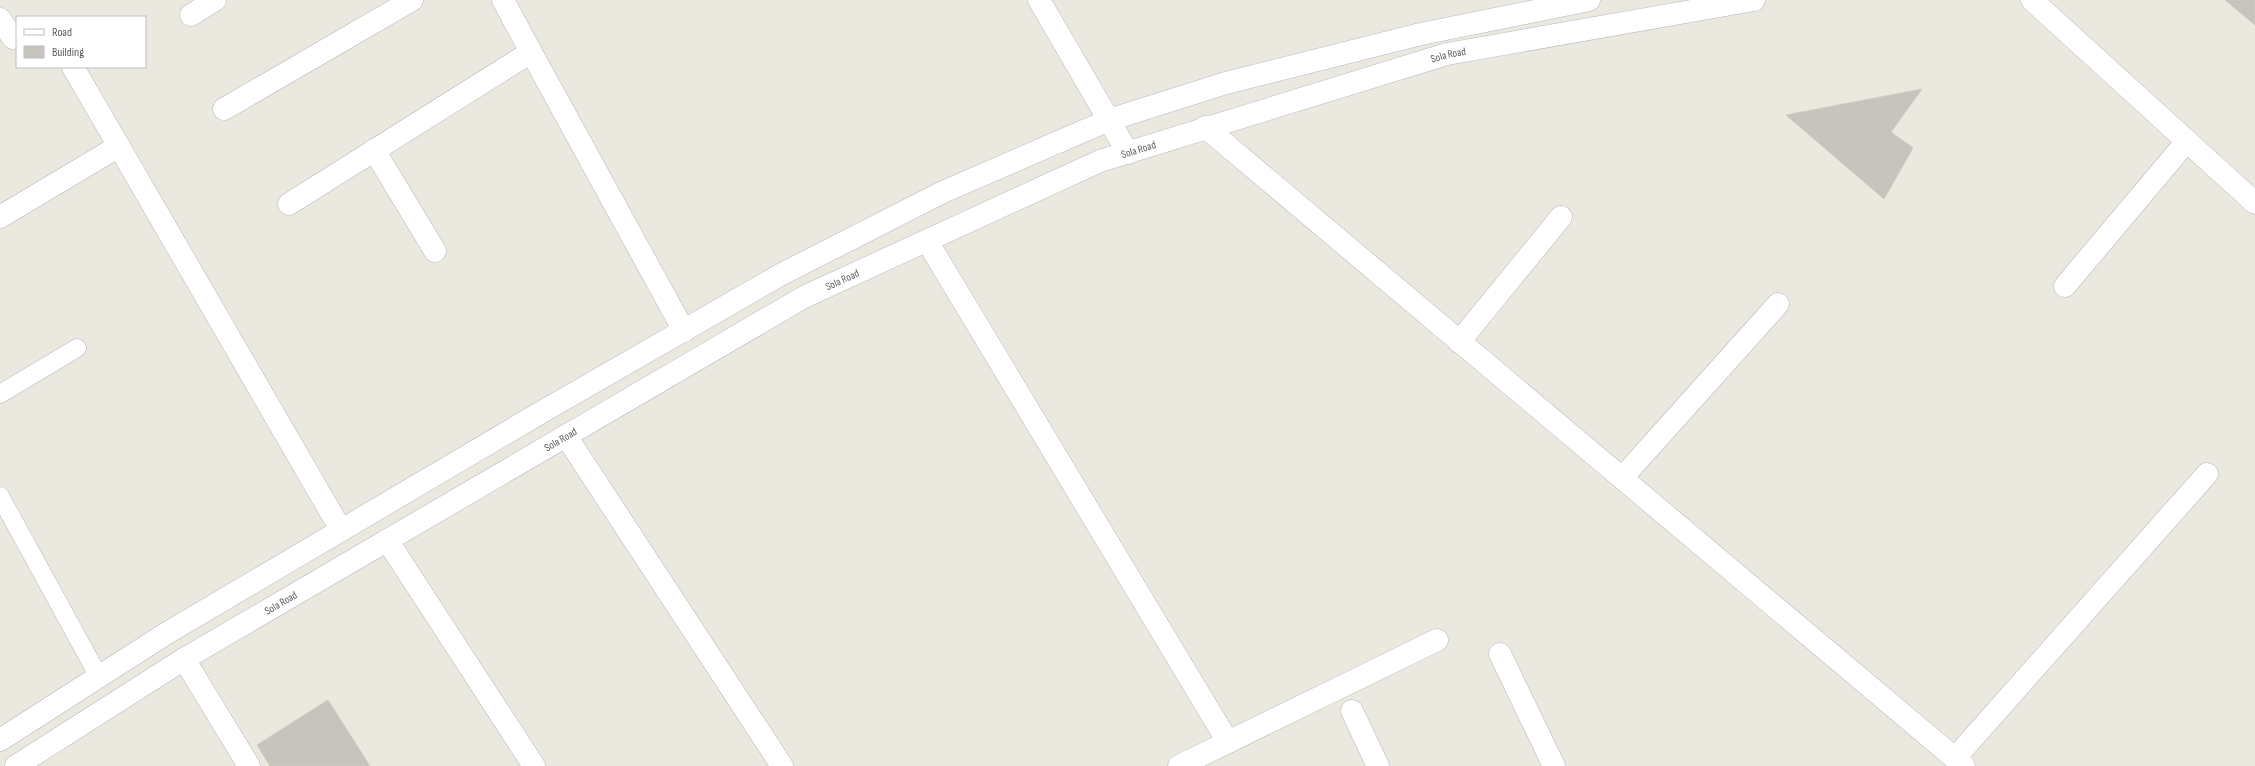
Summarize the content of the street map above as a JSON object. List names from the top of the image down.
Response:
{
  "streets": {
    "street": ["Sola Road"]
  },
  "legend": ["Road", "Building"]
}
